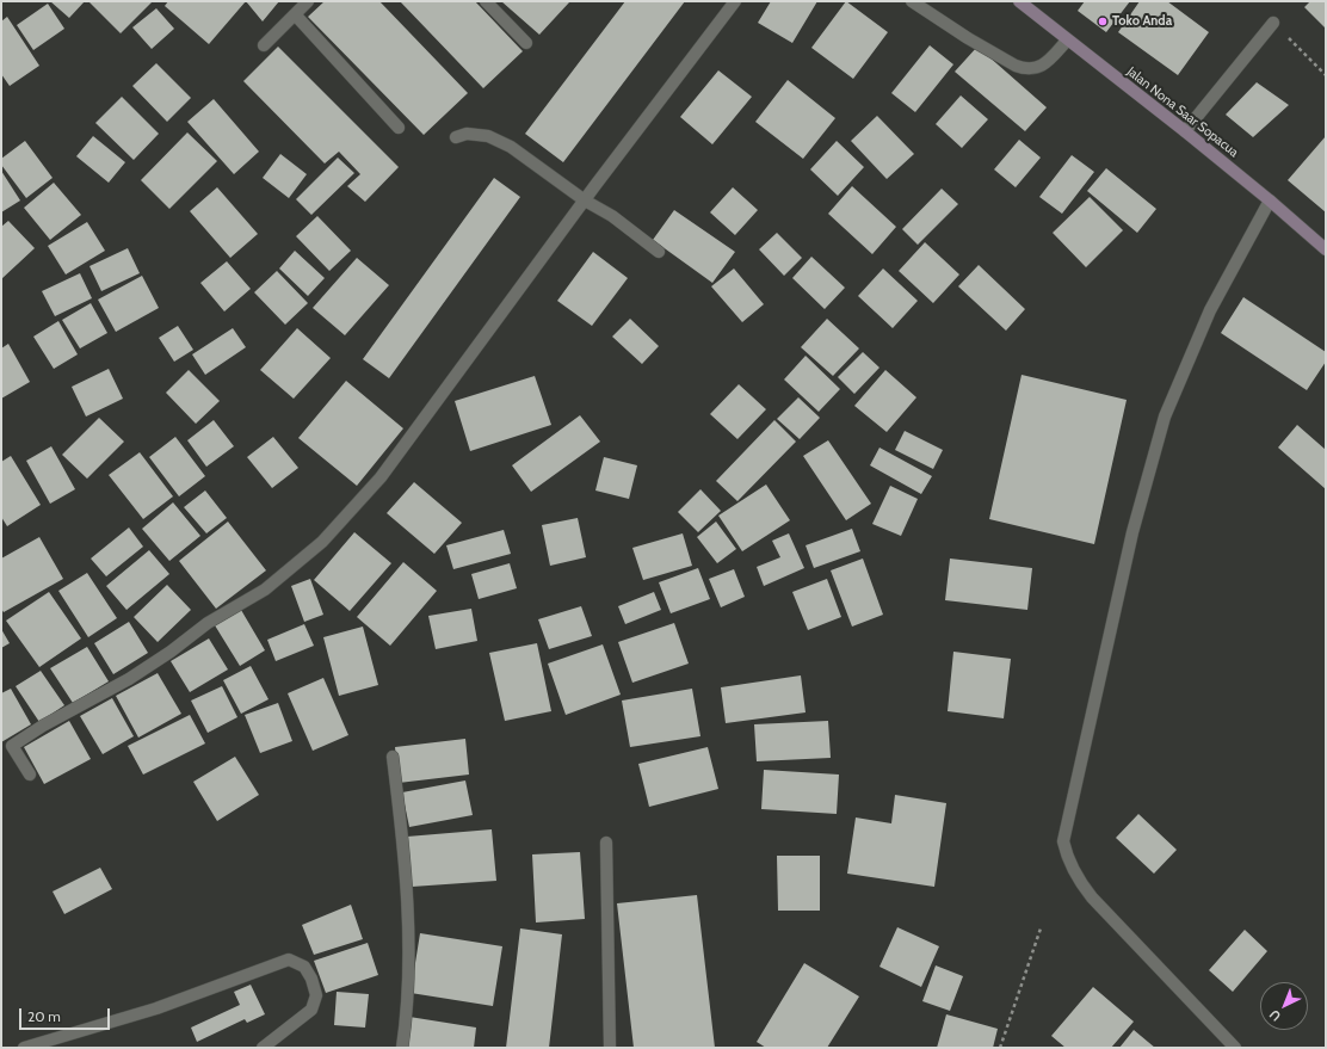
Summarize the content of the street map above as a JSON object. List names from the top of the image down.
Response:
{
  "streets": {
    "main road": ["Jalan Nona Saar Sopacua"]
  },
  "places": ["Toko Anda"],
  "scale_bar": "20 m",
  "north": "bottom left"
}
